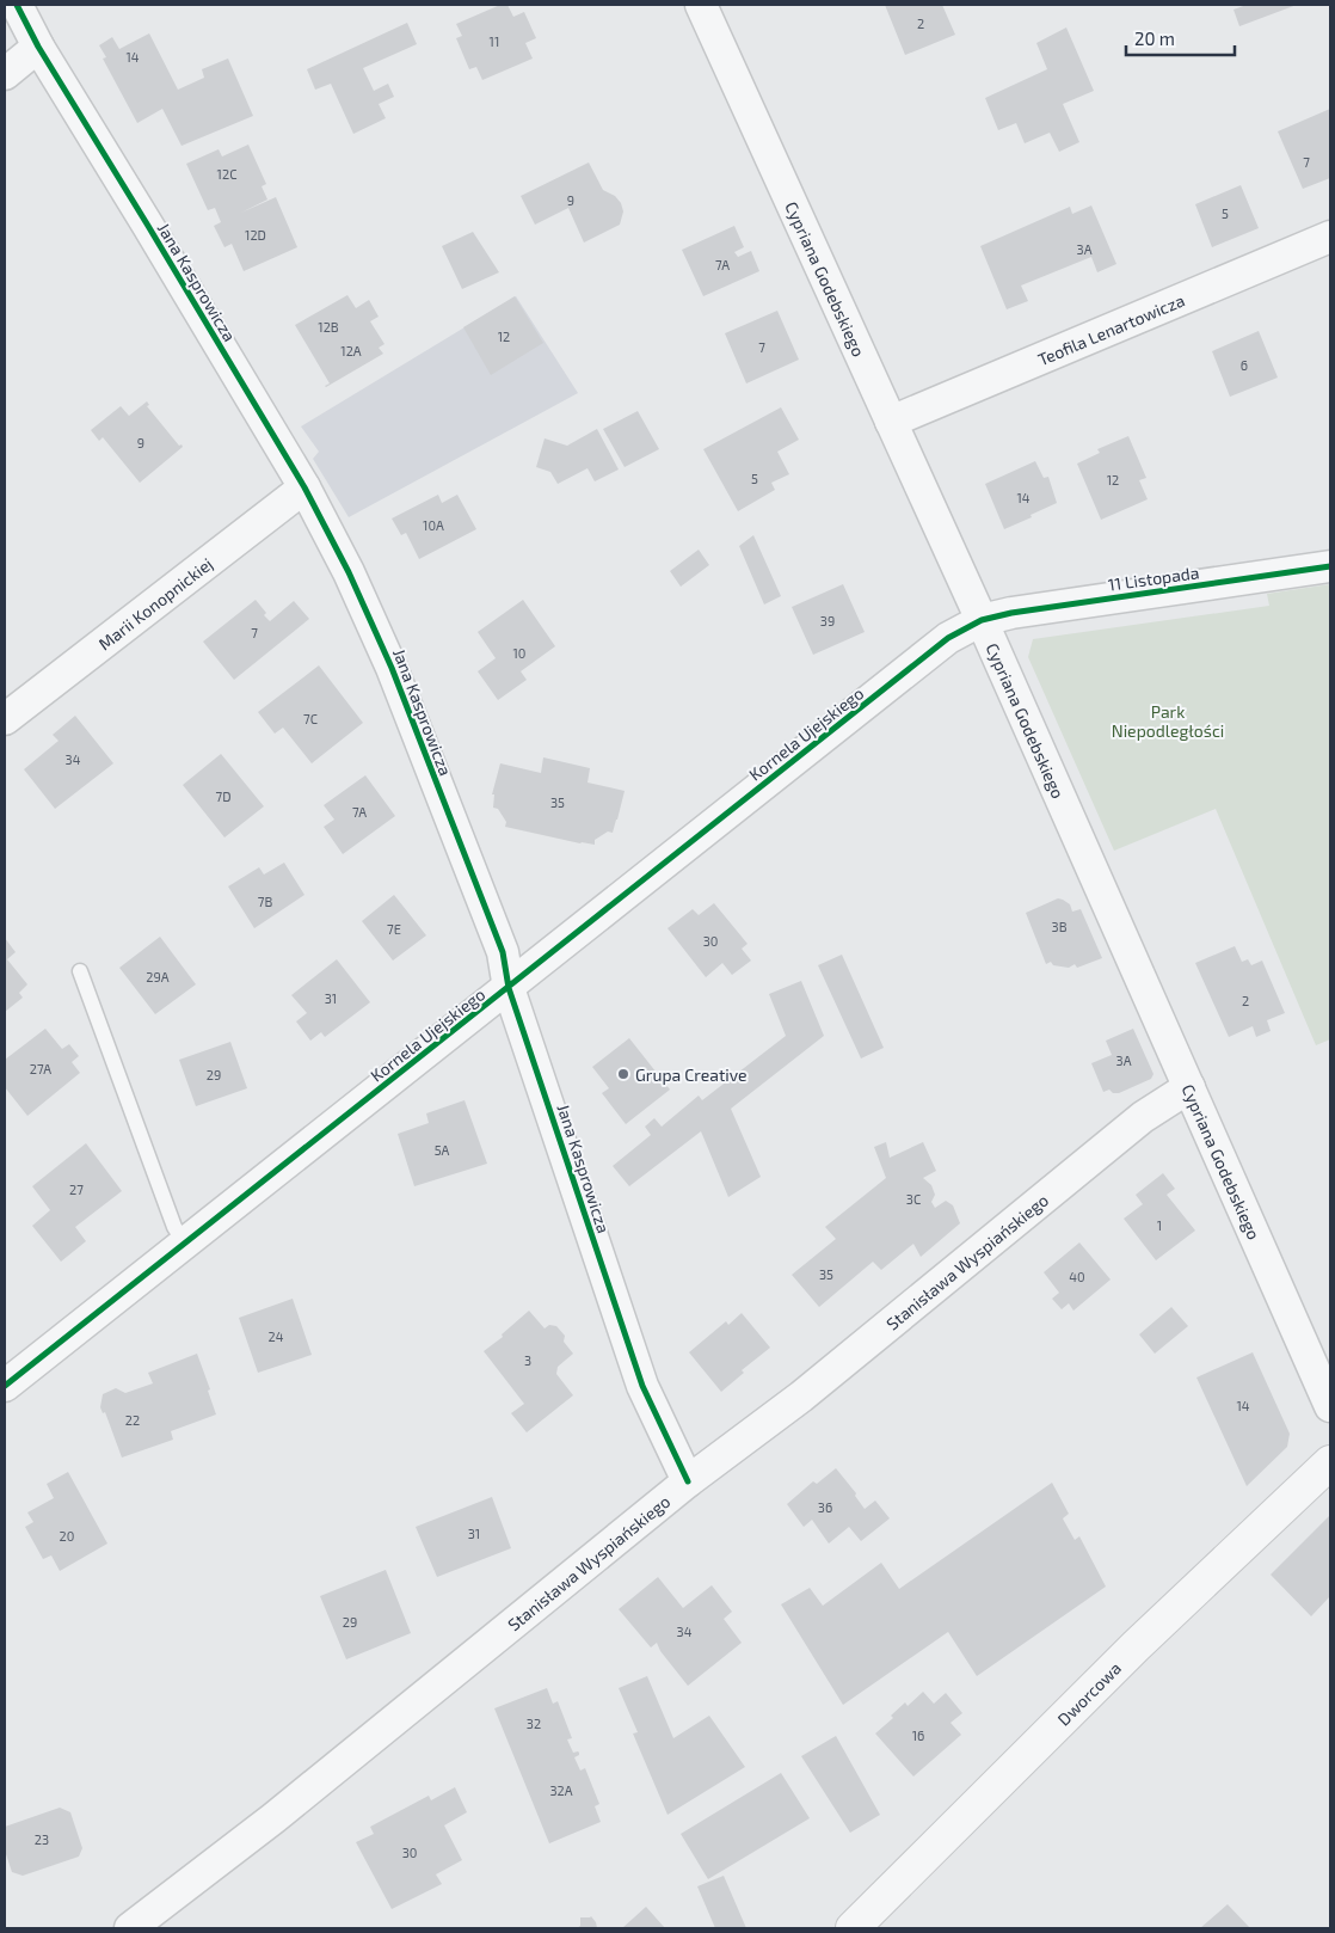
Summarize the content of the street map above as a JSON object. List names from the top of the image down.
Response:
{
  "streets": {
    "street": [
      "Cypriana Godebskiego",
      "Jana Kasprowicza",
      "Teofila Lenartowicza",
      "11 Listopada",
      "Marii Konopnickiej",
      "Kornela Ujejskiego",
      "Stanisława Wyspiańskiego",
      "Dworcowa"
    ]
  },
  "crossings": [
    ["Cypriana Godebskiego", "Teofila Lenartowicza"],
    ["Cypriana Godebskiego", "11 Listopada"],
    ["Cypriana Godebskiego", "Kornela Ujejskiego"],
    ["Cypriana Godebskiego", "Stanisława Wyspiańskiego"],
    ["Jana Kasprowicza", "Marii Konopnickiej"],
    ["Jana Kasprowicza", "Kornela Ujejskiego"],
    ["Jana Kasprowicza", "Stanisława Wyspiańskiego"],
    ["11 Listopada", "Kornela Ujejskiego"]
  ],
  "parks": ["Park Niepodległości"],
  "places": ["Grupa Creative"],
  "house_numbers": [
    "2",
    "11",
    "14",
    "7",
    "12C",
    "9",
    "5",
    "12D",
    "3A",
    "7A",
    "12B",
    "12",
    "7",
    "12A",
    "6",
    "9",
    "5",
    "12",
    "14",
    "10A",
    "39",
    "7",
    "10",
    "7C",
    "34",
    "7D",
    "35",
    "7A",
    "7B",
    "3B",
    "7E",
    "30",
    "29A",
    "31",
    "2",
    "3A",
    "27A",
    "29",
    "5A",
    "27",
    "3C",
    "1",
    "35",
    "40",
    "24",
    "3",
    "14",
    "22",
    "36",
    "31",
    "20",
    "29",
    "34",
    "32",
    "16",
    "32A",
    "23",
    "30"
  ],
  "scale_bar": "20 m"
}
